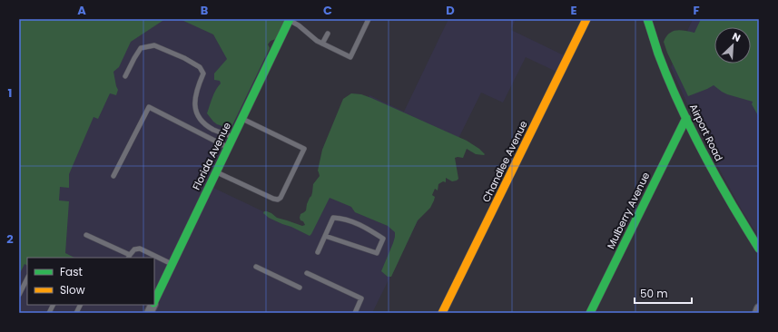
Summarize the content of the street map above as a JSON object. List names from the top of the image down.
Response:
{
  "streets": {
    "street": [
      "Airport Road",
      "Florida Avenue",
      "Chandlee Avenue",
      "Mulberry Avenue"
    ]
  },
  "crossings": [
    ["Airport Road", "Mulberry Avenue"]
  ],
  "legend": ["Fast", "Slow"],
  "scale_bar": "50 m",
  "north": "top right",
  "grid": {
    "columns": [
      "A",
      "B",
      "C",
      "D",
      "E",
      "F"
    ],
    "rows": ["1", "2"]
  }
}
